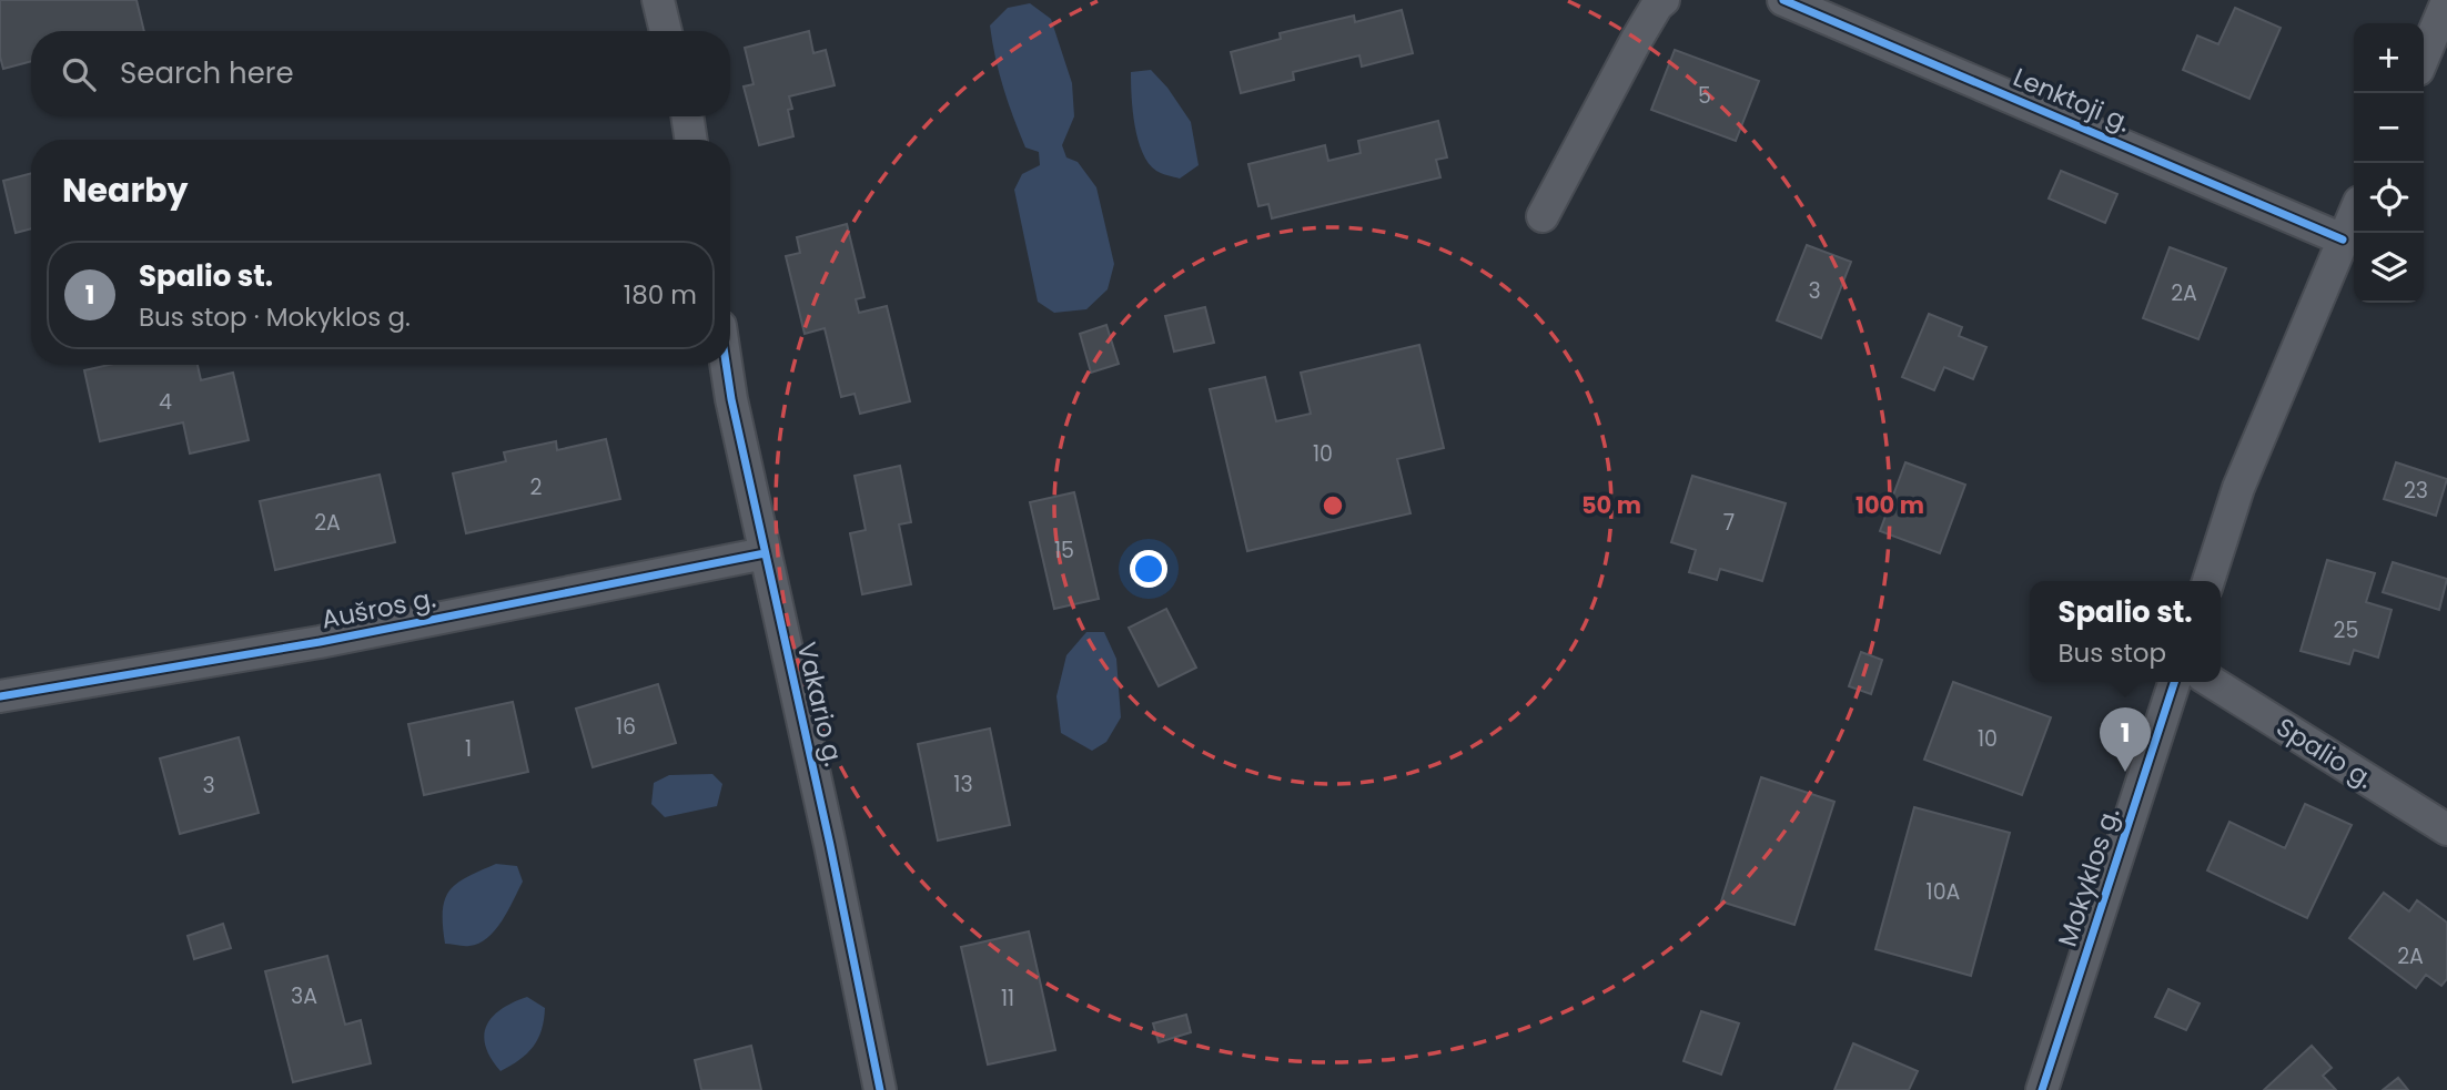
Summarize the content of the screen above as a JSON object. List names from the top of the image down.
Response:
{
  "streets": {
    "street": [
      "Lenktoji g.",
      "Aušros g.",
      "Vakario g.",
      "Spalio g.",
      "Mokyklos g."
    ]
  },
  "crossings": [
    ["Aušros g.", "Vakario g."]
  ],
  "house_numbers": [
    "5",
    "3",
    "2A",
    "4",
    "10",
    "2",
    "23",
    "2A",
    "7",
    "15",
    "25",
    "16",
    "10",
    "1",
    "13",
    "3",
    "10A",
    "2A",
    "3A",
    "11"
  ],
  "page": {
    "map_buttons": ["+", "−"],
    "search": "Search here",
    "heading": "Nearby",
    "list": [
      {
        "mark": "1",
        "name": "Spalio st.",
        "note": "Bus stop · Mokyklos g.",
        "value": "180 m"
      }
    ],
    "popup": ["Spalio st.", "Bus stop"],
    "pins": "1"
  },
  "rings": ["50 m", "100 m"]
}
